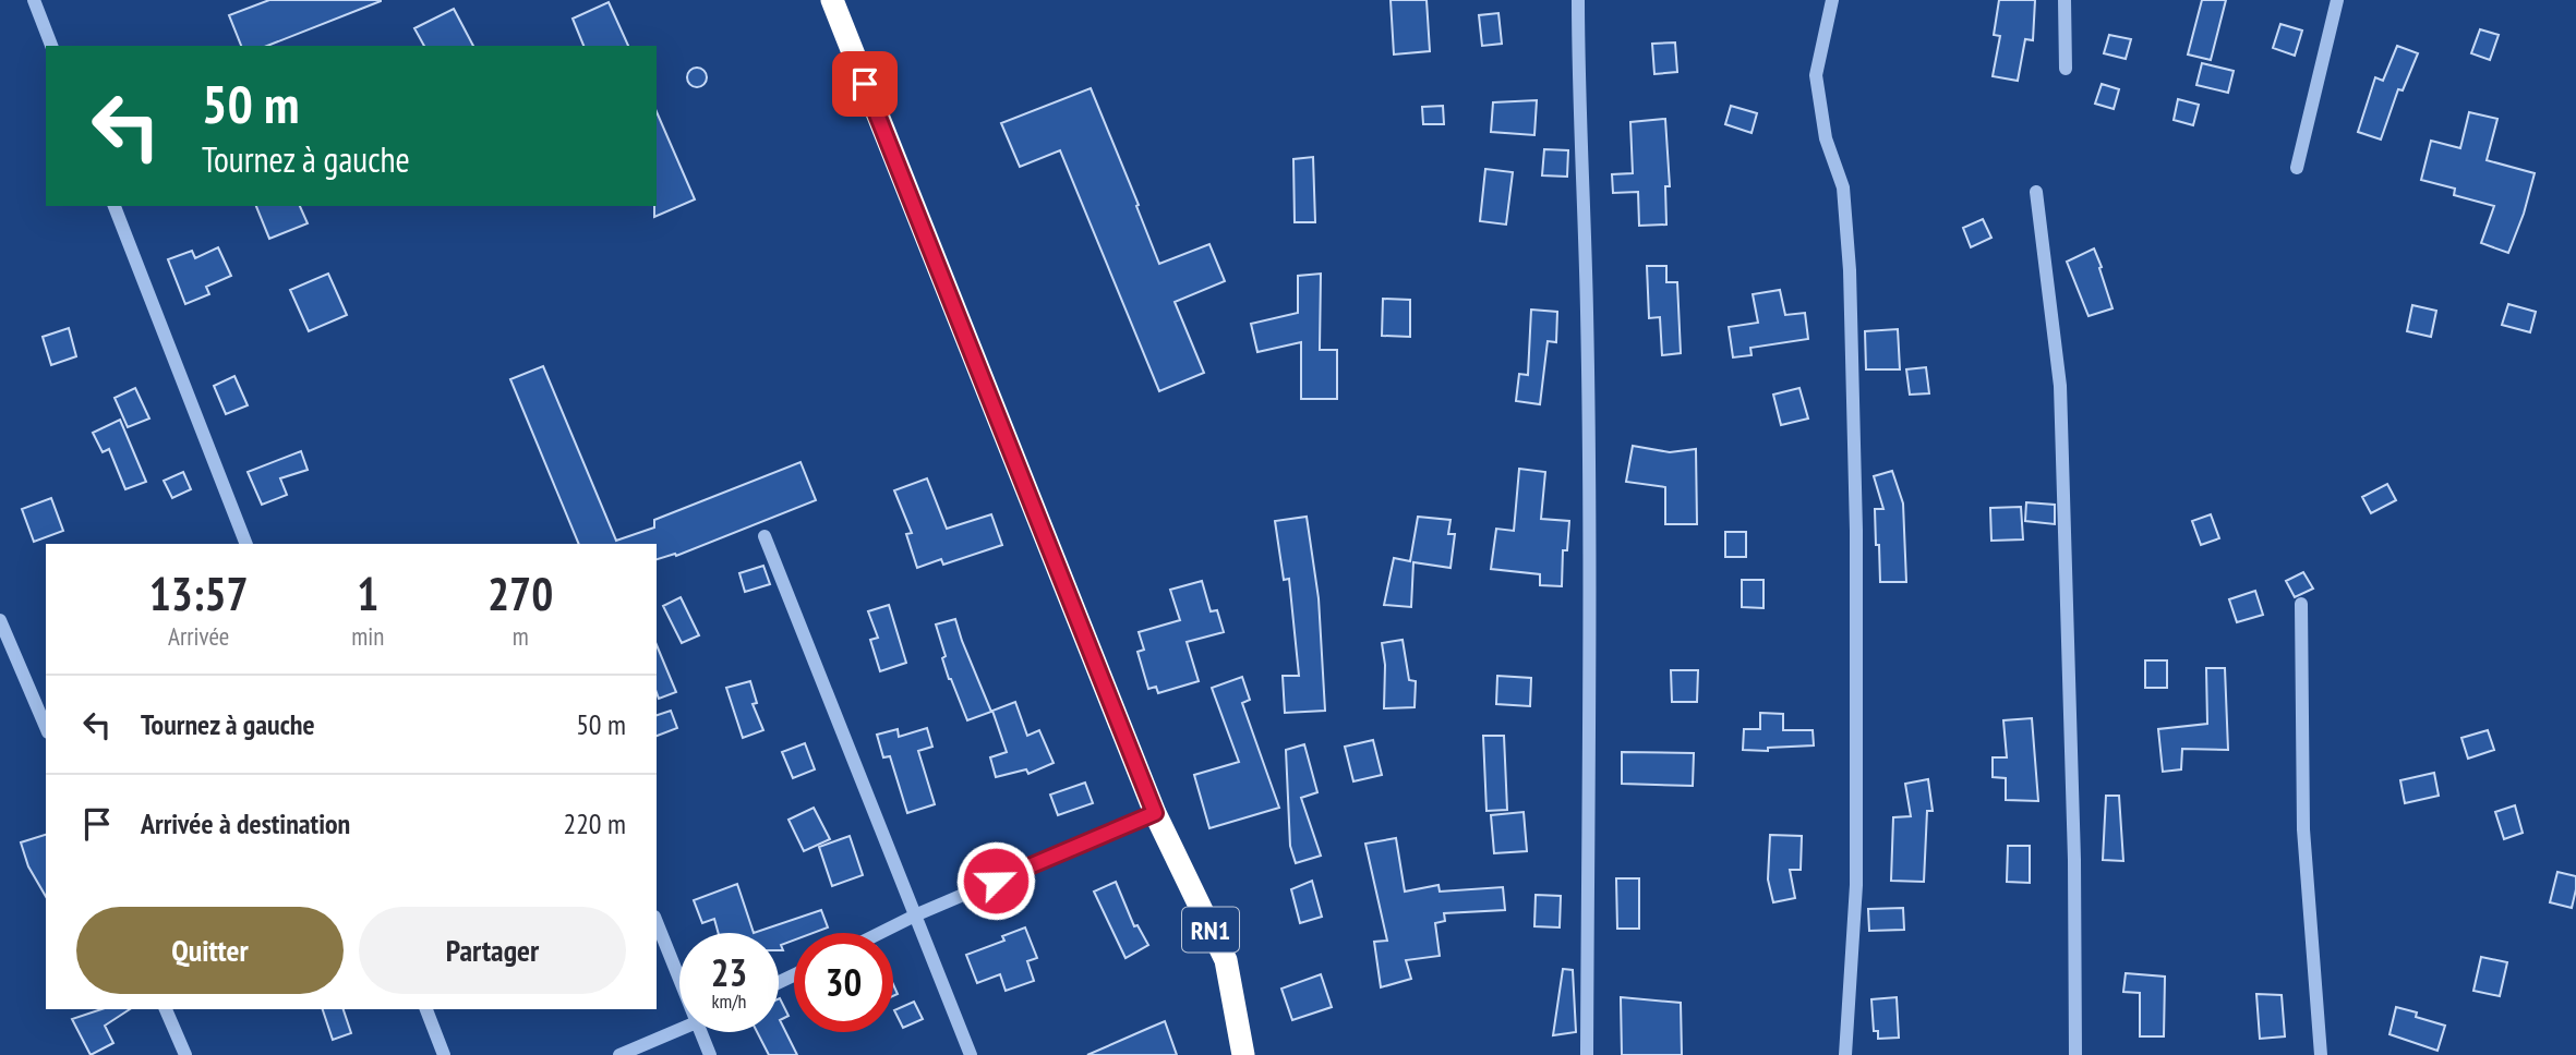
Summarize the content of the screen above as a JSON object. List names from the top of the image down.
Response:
{
  "streets": {
    "highway": ["RN1"]
  },
  "page": {
    "turn": ["50 m", "Tournez à gauche"],
    "eta": [
      "13:57",
      "Arrivée",
      "1",
      "min",
      "270",
      "m"
    ],
    "list": [
      {
        "name": "Tournez à gauche",
        "value": "50 m"
      },
      {
        "name": "Arrivée à destination",
        "value": "220 m"
      }
    ],
    "buttons": ["Quitter", "Partager"],
    "speed": "23 km/h",
    "limit": "30"
  }
}
